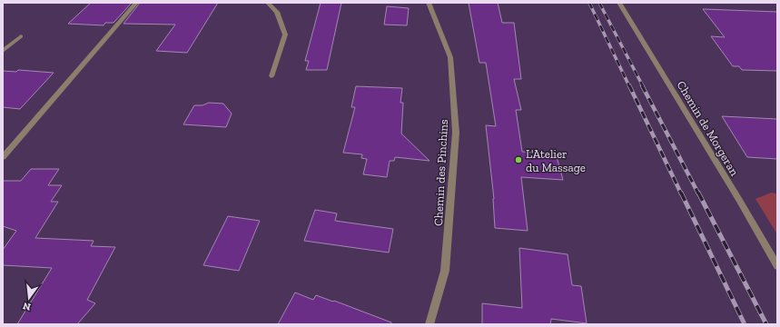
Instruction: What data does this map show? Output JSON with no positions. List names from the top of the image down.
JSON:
{
  "streets": {
    "street": ["Chemin de Morgeran", "Chemin des Pinchins"]
  },
  "places": ["L'Atelier du Massage"],
  "north": "bottom"
}
